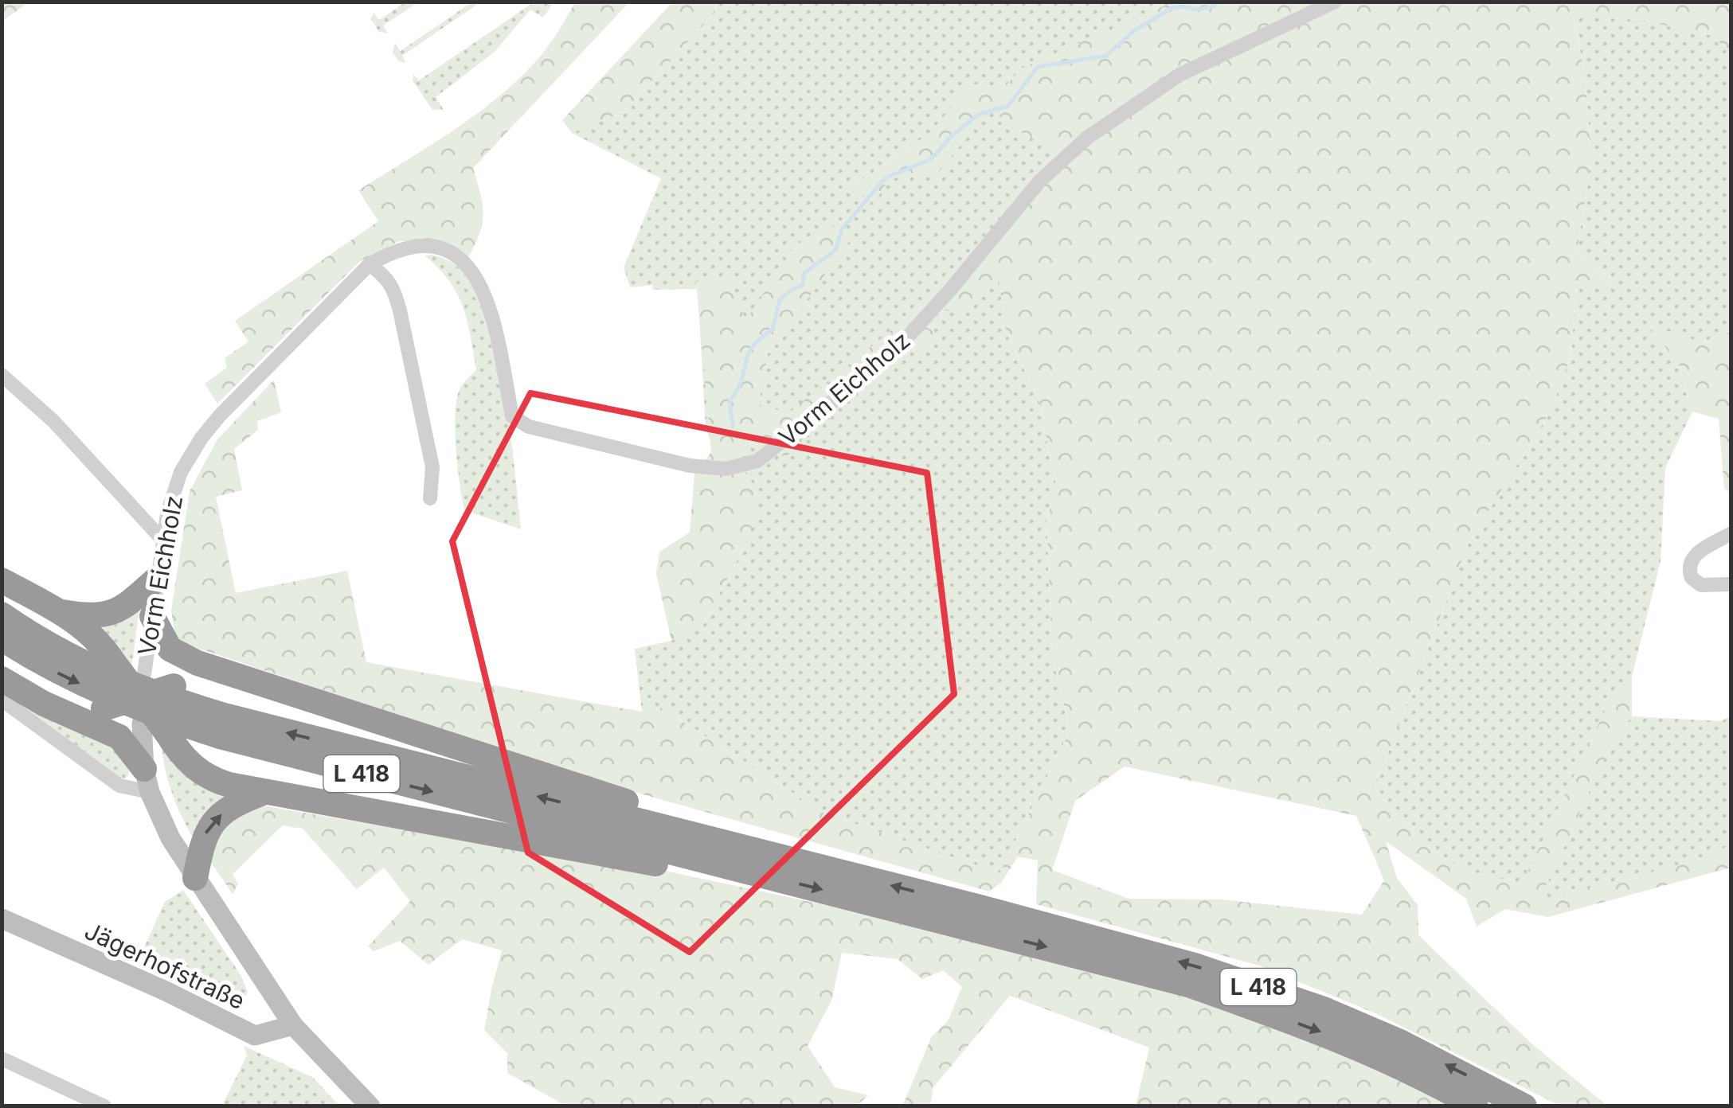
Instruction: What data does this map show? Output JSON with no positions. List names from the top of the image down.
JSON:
{
  "streets": {
    "highway": ["L 418"],
    "main road": ["Jägerhofstraße"],
    "street": ["Vorm Eichholz"]
  }
}
